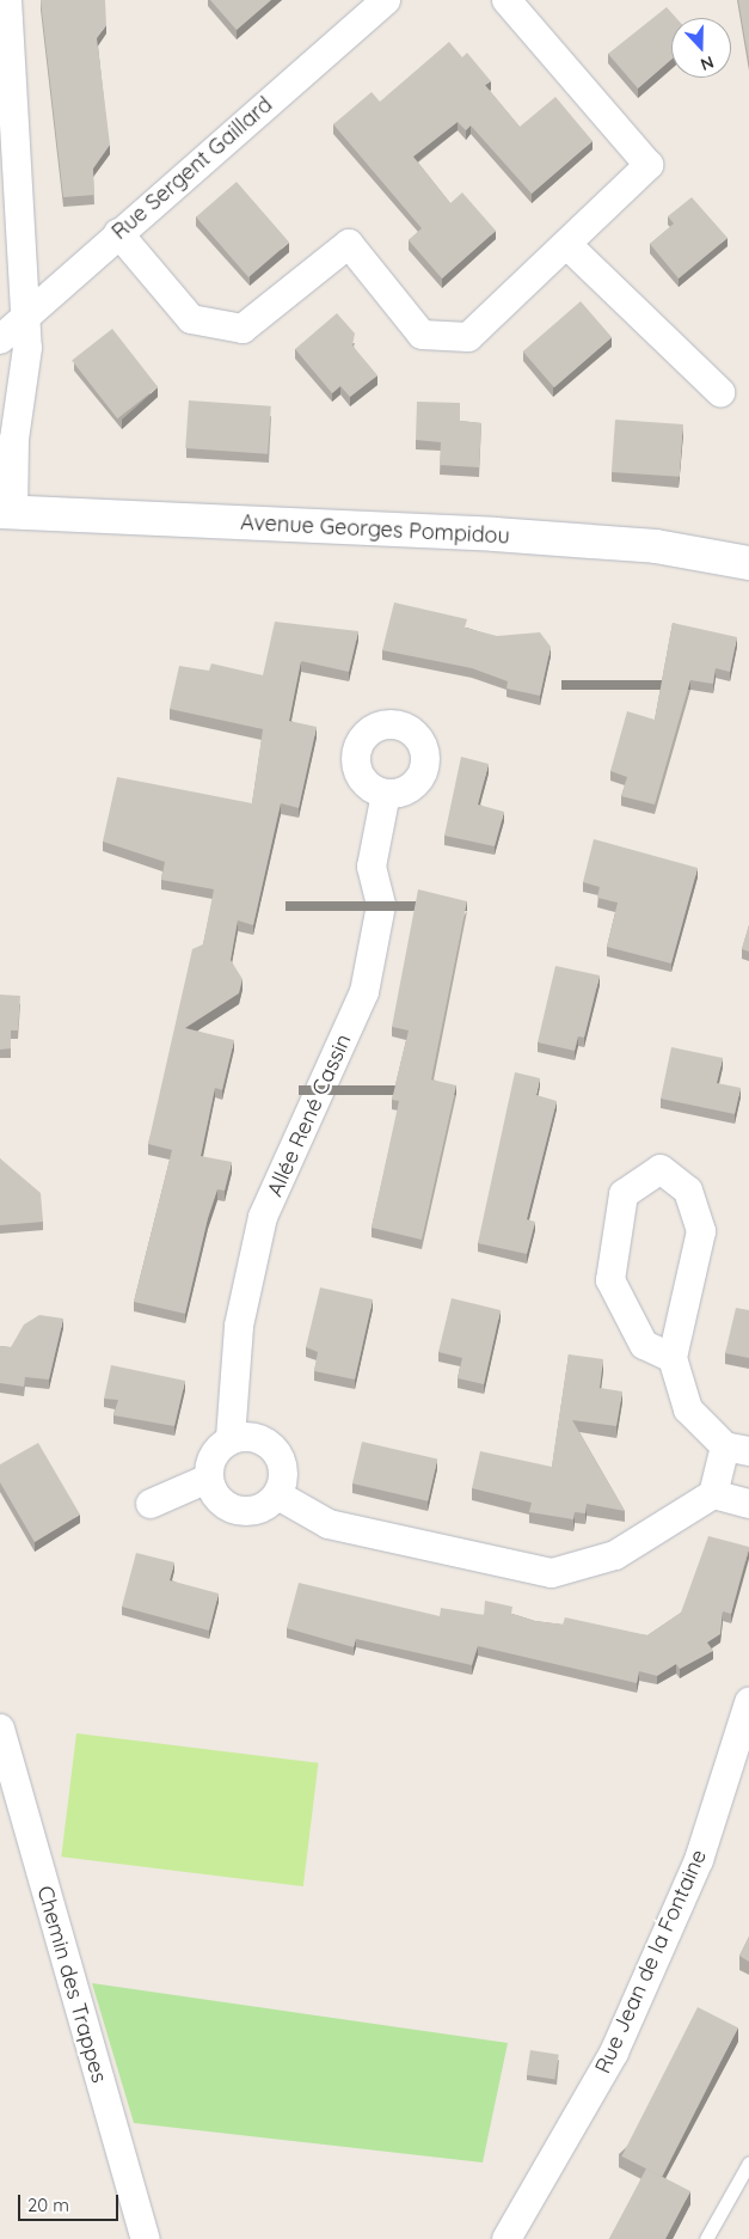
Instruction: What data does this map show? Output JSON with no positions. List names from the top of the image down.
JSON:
{
  "streets": {
    "main road": ["Avenue Georges Pompidou"],
    "street": [
      "Rue Sergent Gaillard",
      "Allée René Cassin",
      "Rue Jean de la Fontaine",
      "Chemin des Trappes"
    ]
  },
  "scale_bar": "20 m",
  "north": "bottom"
}
